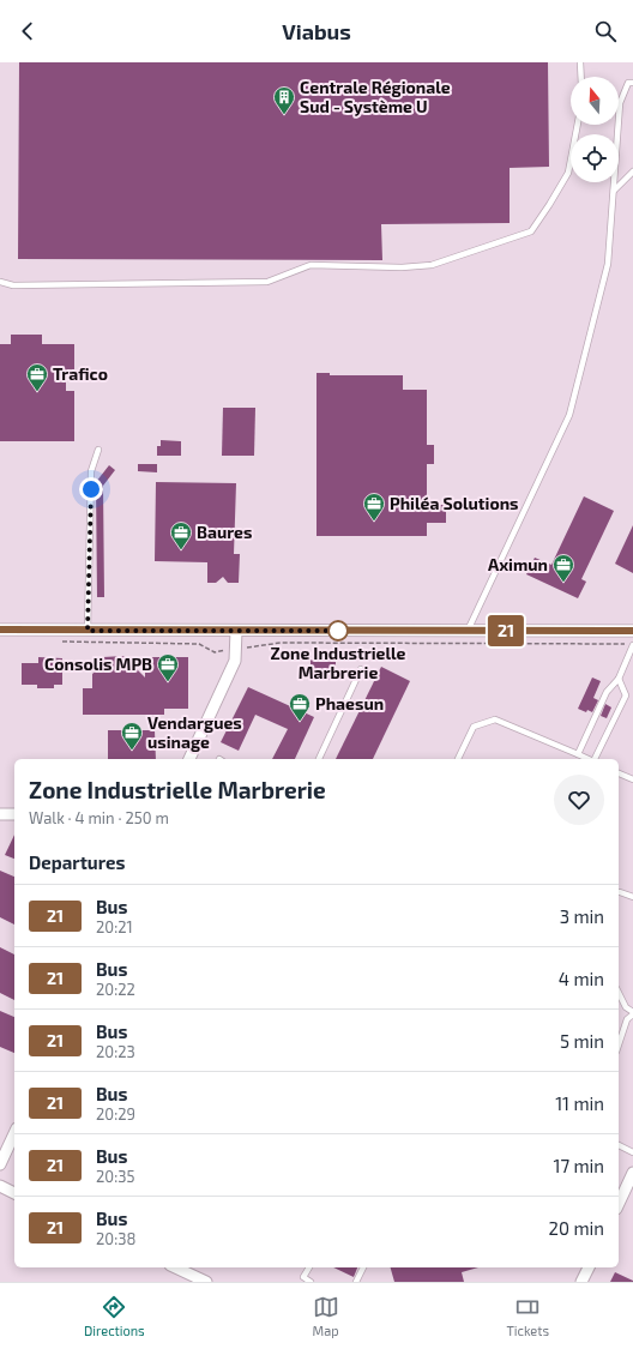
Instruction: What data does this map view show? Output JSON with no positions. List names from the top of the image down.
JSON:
{
  "places": {
    "building": ["Centrale Régionale Sud - Système U"],
    "office": [
      "Trafico",
      "Philéa Solutions",
      "Baures",
      "Aximun",
      "Consolis MPB",
      "Phaesun",
      "Vendargues usinage"
    ],
    "other": ["Zone Industrielle Marbrerie"]
  },
  "lines": ["bus line 21"],
  "north": "top",
  "page": {
    "header": "Viabus",
    "on_map": "21",
    "heading": [
      ["Zone Industrielle Marbrerie", "Walk · 4 min · 250 m"],
      "Departures"
    ],
    "list": [
      {
        "mark": "21",
        "name": "Bus",
        "note": "20:21",
        "value": "3 min"
      },
      {
        "mark": "21",
        "name": "Bus",
        "note": "20:22",
        "value": "4 min"
      },
      {
        "mark": "21",
        "name": "Bus",
        "note": "20:23",
        "value": "5 min"
      },
      {
        "mark": "21",
        "name": "Bus",
        "note": "20:29",
        "value": "11 min"
      },
      {
        "mark": "21",
        "name": "Bus",
        "note": "20:35",
        "value": "17 min"
      },
      {
        "mark": "21",
        "name": "Bus",
        "note": "20:38",
        "value": "20 min"
      }
    ],
    "tabs": ["Directions", "Map", "Tickets"]
  }
}
